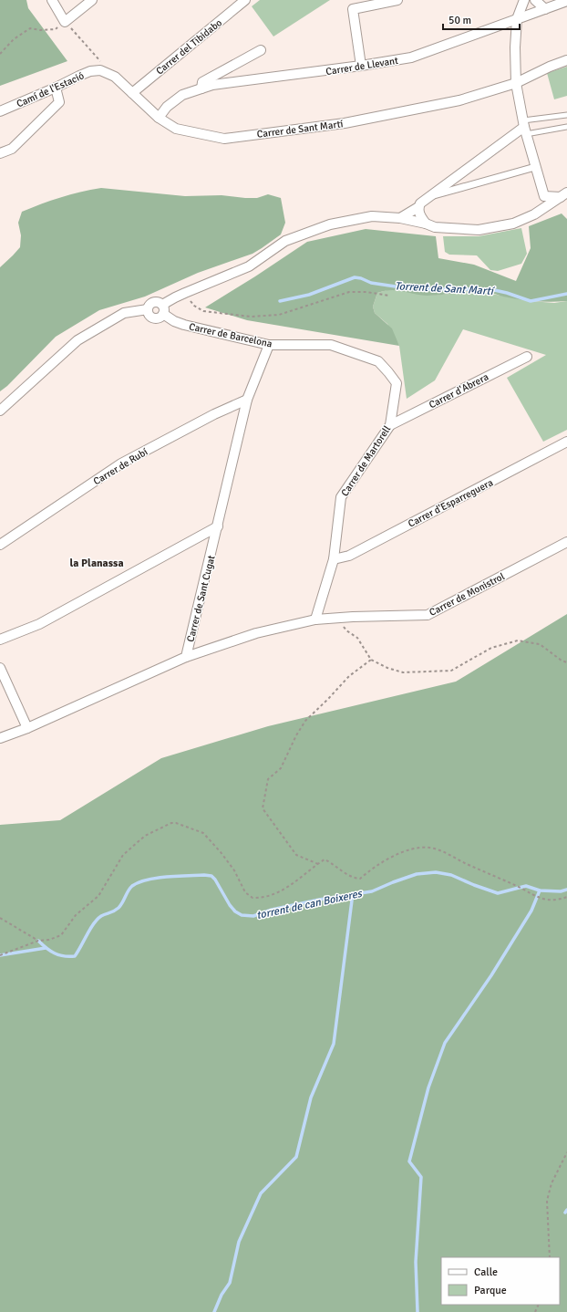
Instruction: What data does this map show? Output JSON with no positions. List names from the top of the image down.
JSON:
{
  "streets": {
    "street": [
      "Carrer del Tibidabo",
      "Carrer de Llevant",
      "Camí de l'Estació",
      "Carrer de Sant Martí",
      "Carrer de Barcelona",
      "Carrer d'Abrera",
      "Carrer de Martorell",
      "Carrer de Rubí",
      "Carrer d'Esparreguera",
      "Carrer de Monistrol",
      "Carrer de Sant Cugat"
    ]
  },
  "crossings": [
    ["Carrer del Tibidabo", "Carrer de Sant Martí"],
    ["Carrer de Llevant", "Carrer de Sant Martí"],
    ["Camí de l'Estació", "Carrer de Sant Martí"],
    ["Carrer de Barcelona", "Carrer de Martorell"],
    ["Carrer de Barcelona", "Carrer de Sant Cugat"],
    ["Carrer d'Abrera", "Carrer de Martorell"],
    ["Carrer de Martorell", "Carrer d'Esparreguera"],
    ["Carrer de Martorell", "Carrer de Monistrol"],
    ["Carrer de Rubí", "Carrer de Sant Cugat"]
  ],
  "districts": ["la Planassa"],
  "water": ["Torrent de Sant Martí", "torrent de can Boixeres"],
  "legend": ["Calle", "Parque"],
  "scale_bar": "50 m"
}
